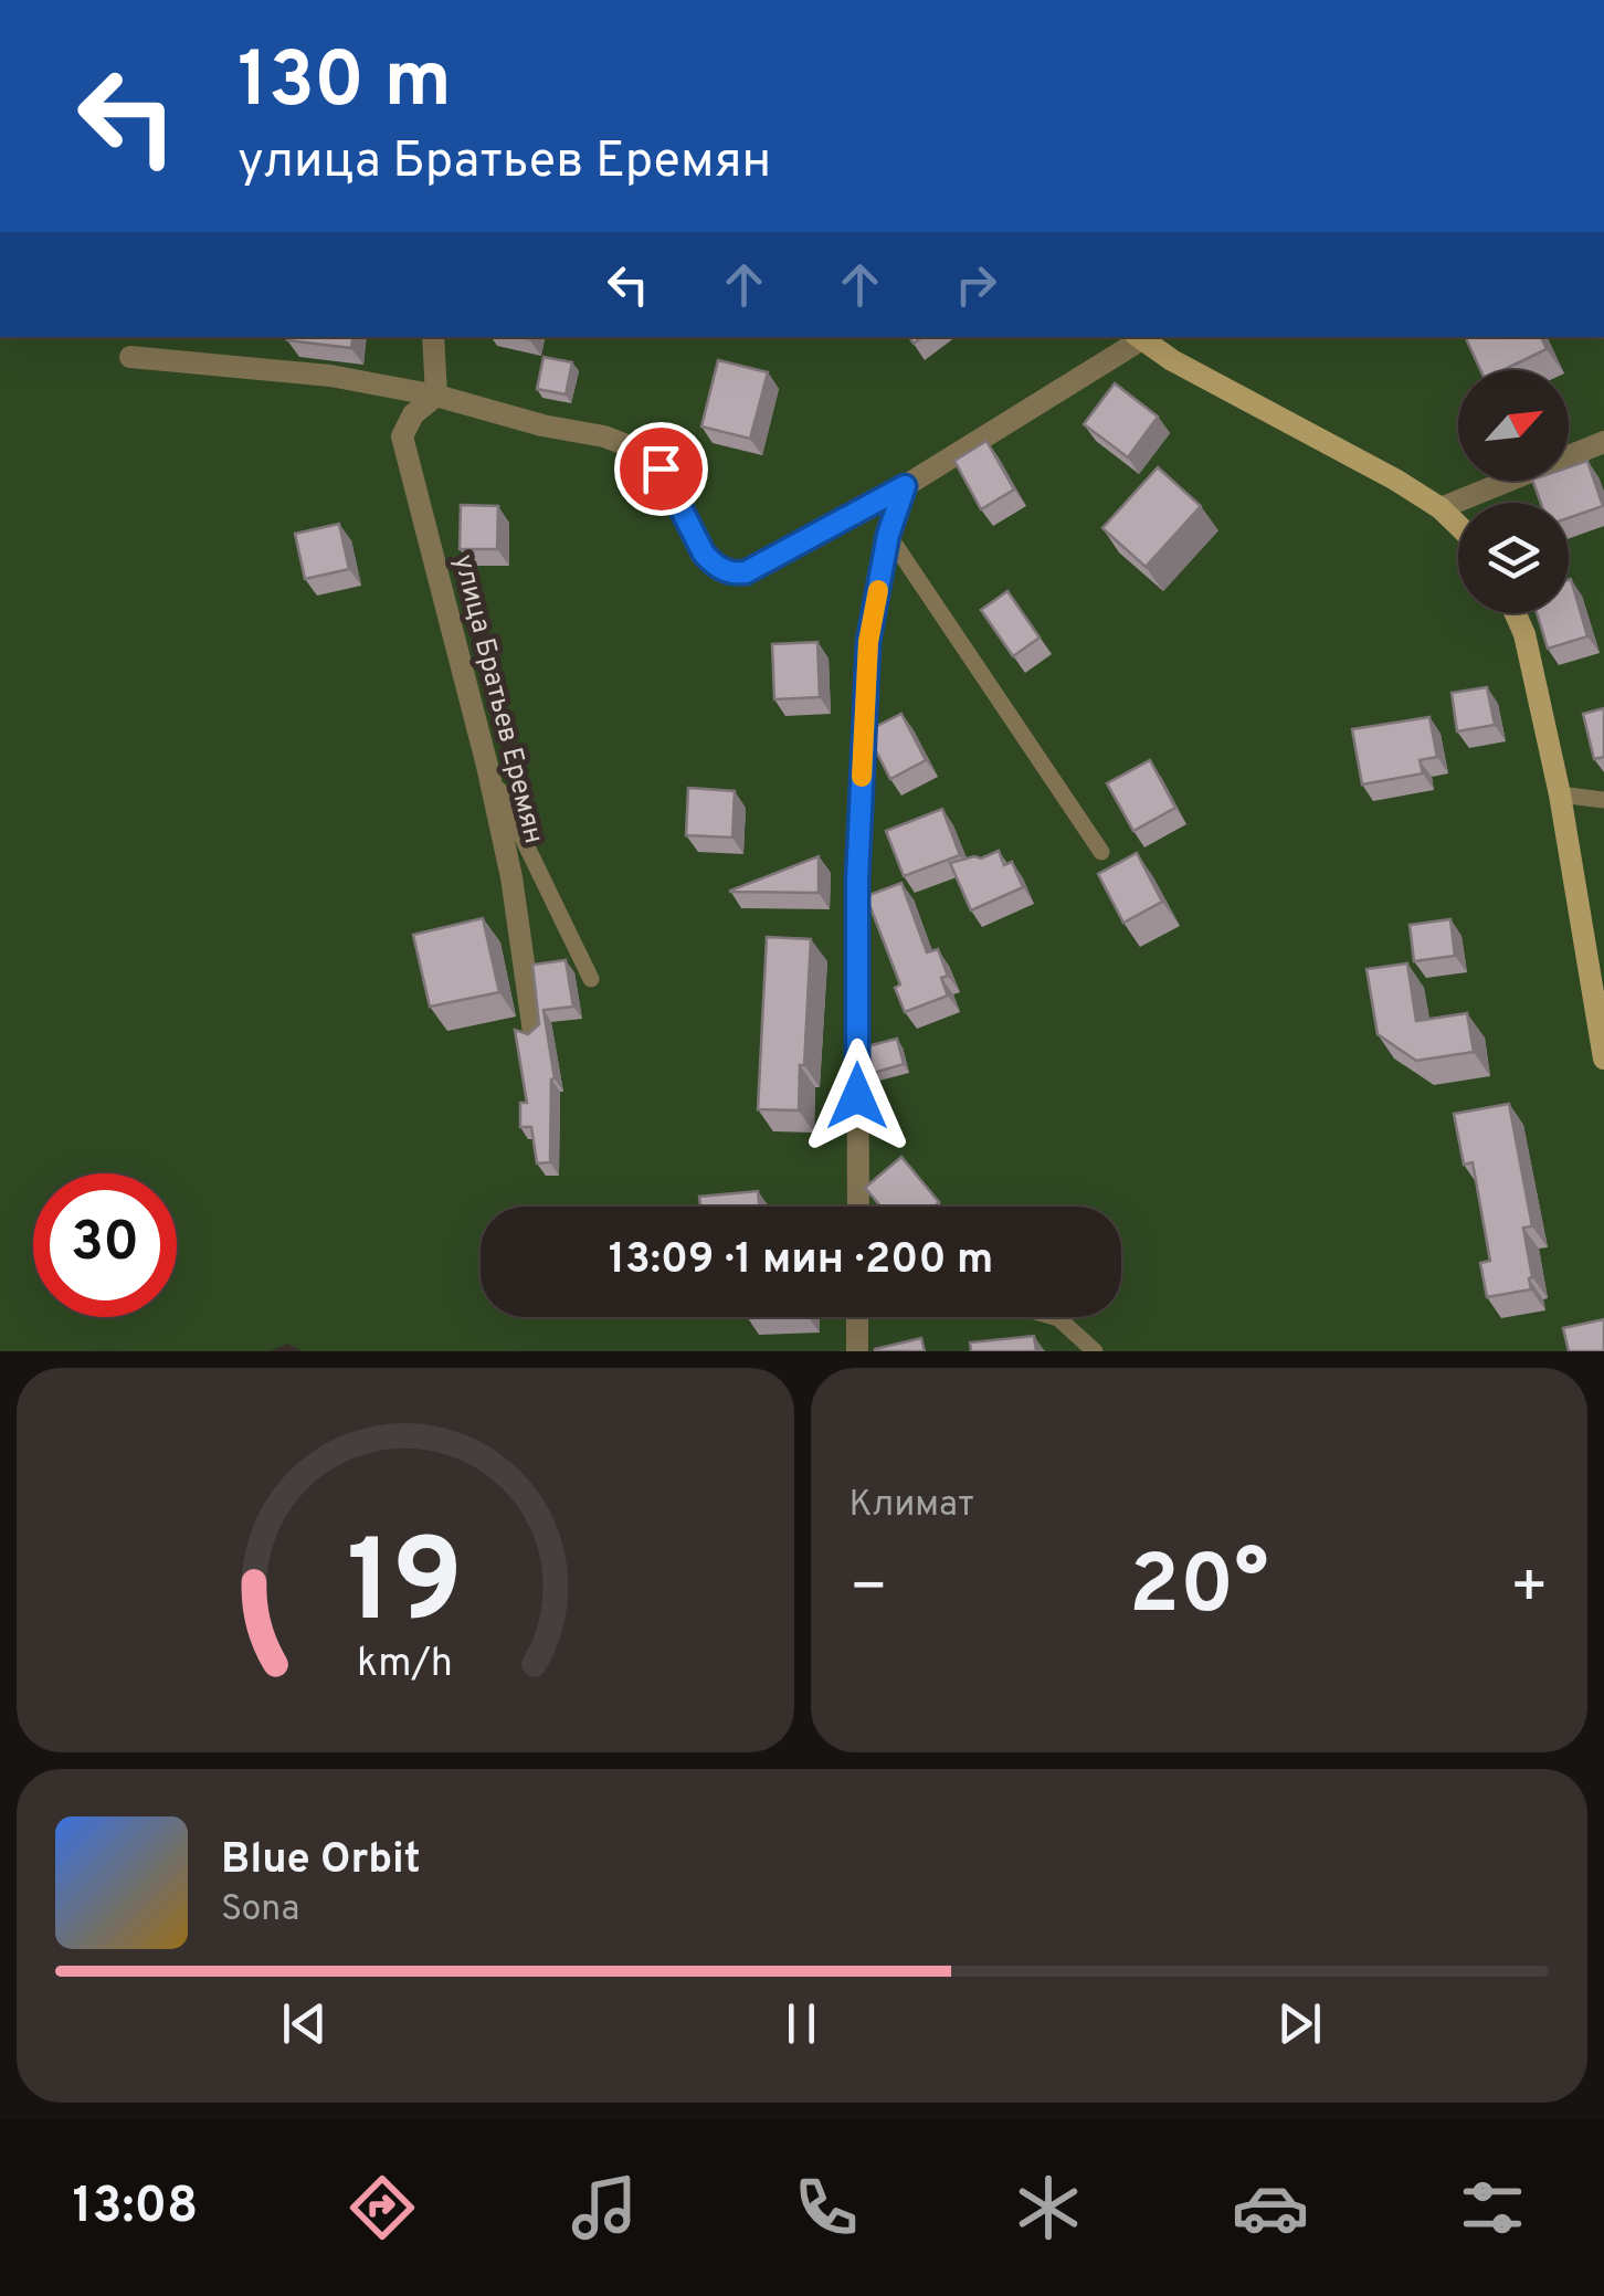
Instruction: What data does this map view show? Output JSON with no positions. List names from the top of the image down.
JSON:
{
  "streets": {
    "street": ["улица Братьев Еремян"]
  },
  "north": "top right",
  "page": {
    "turn": ["130 m", "улица Братьев Еремян"],
    "limit": "30",
    "trip": "13:09 · 1 мин · 200 m",
    "tile": "Климат",
    "heat": ["−", "20°", "+"],
    "song": ["Blue Orbit", "Sona"],
    "tabs": "13:08",
    "gauge": ["19", "km/h"]
  }
}
